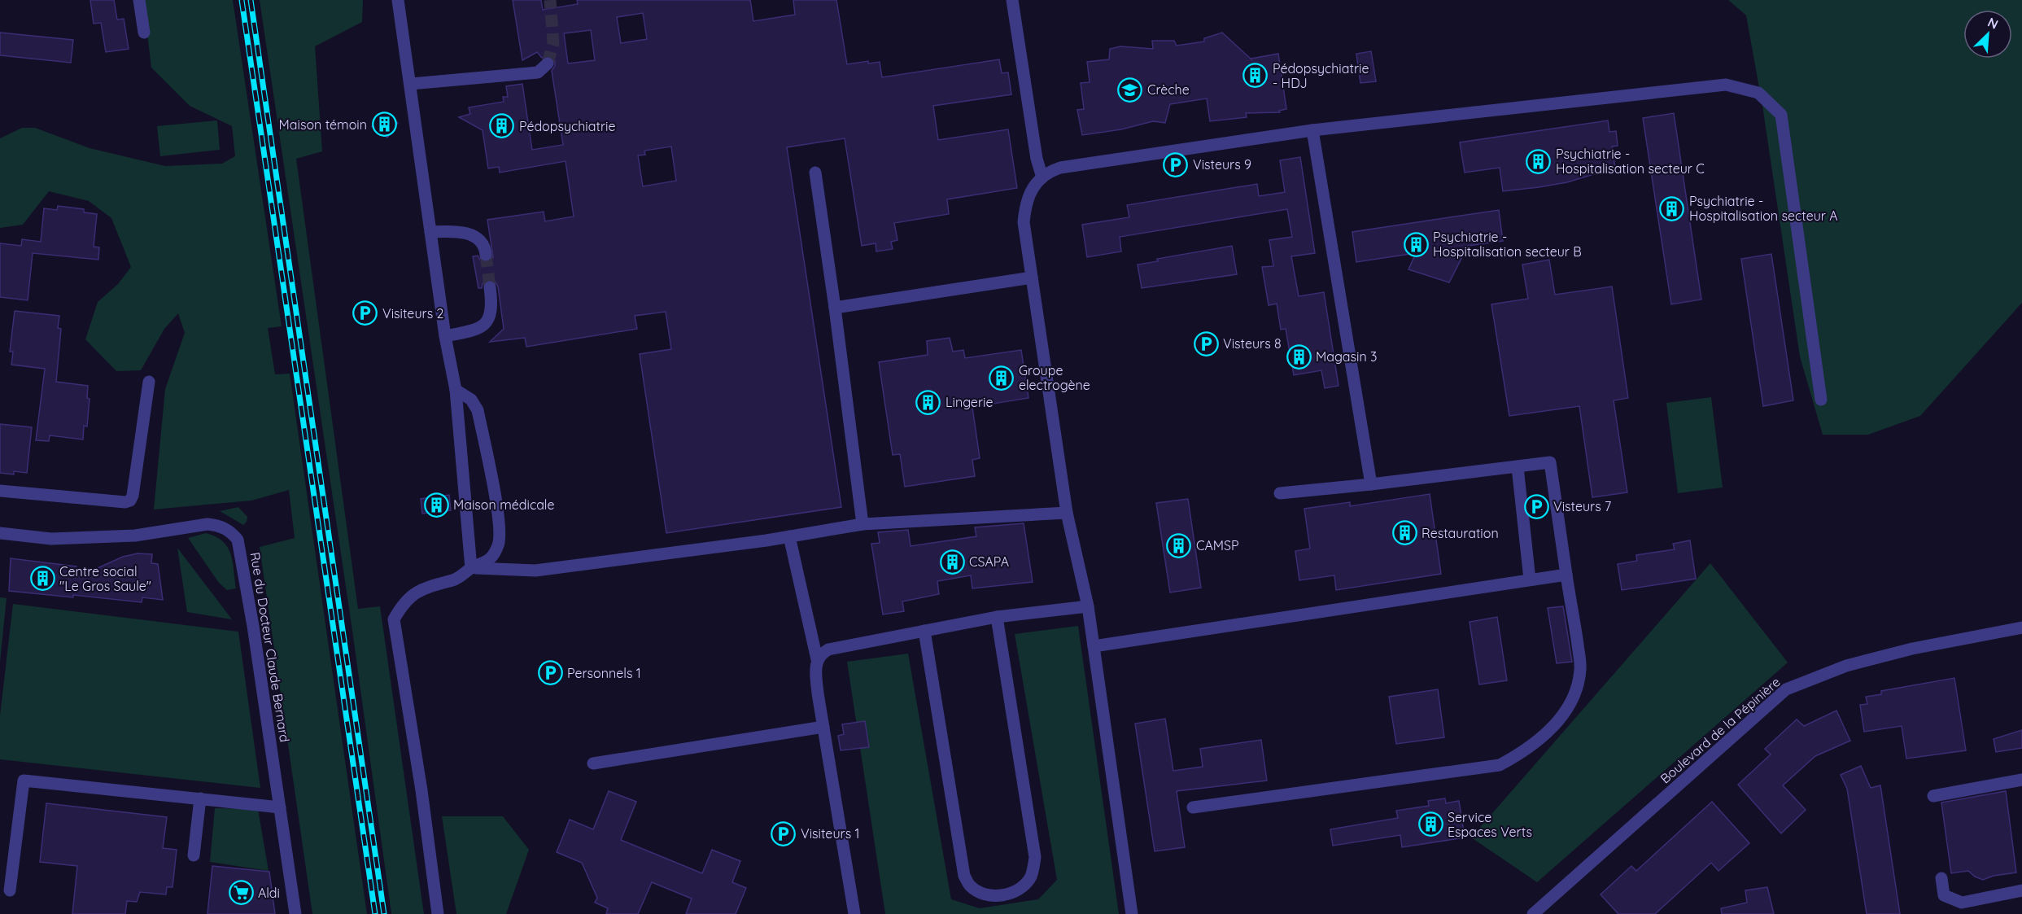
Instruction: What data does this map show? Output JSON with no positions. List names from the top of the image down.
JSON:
{
  "streets": {
    "street": ["Rue du Docteur Claude Bernard", "Boulevard de la Pépinière"]
  },
  "places": {
    "building": [
      "Pédopsychiatrie - HDJ",
      "Maison témoin",
      "Pédopsychiatrie",
      "Psychiatrie - Hospitalisation secteur C",
      "Psychiatrie - Hospitalisation secteur A",
      "Psychiatrie - Hospitalisation secteur B",
      "Magasin 3",
      "Groupe electrogène",
      "Lingerie",
      "Maison médicale",
      "Restauration",
      "CAMSP",
      "CSAPA",
      "Centre social \"Le Gros Saule\"",
      "Service Espaces Verts"
    ],
    "school or university": ["Crèche"],
    "parking": [
      "Visteurs 9",
      "Visiteurs 2",
      "Visteurs 8",
      "Visteurs 7",
      "Personnels 1",
      "Visiteurs 1"
    ],
    "supermarket": ["Aldi"]
  },
  "north": "top right"
}
